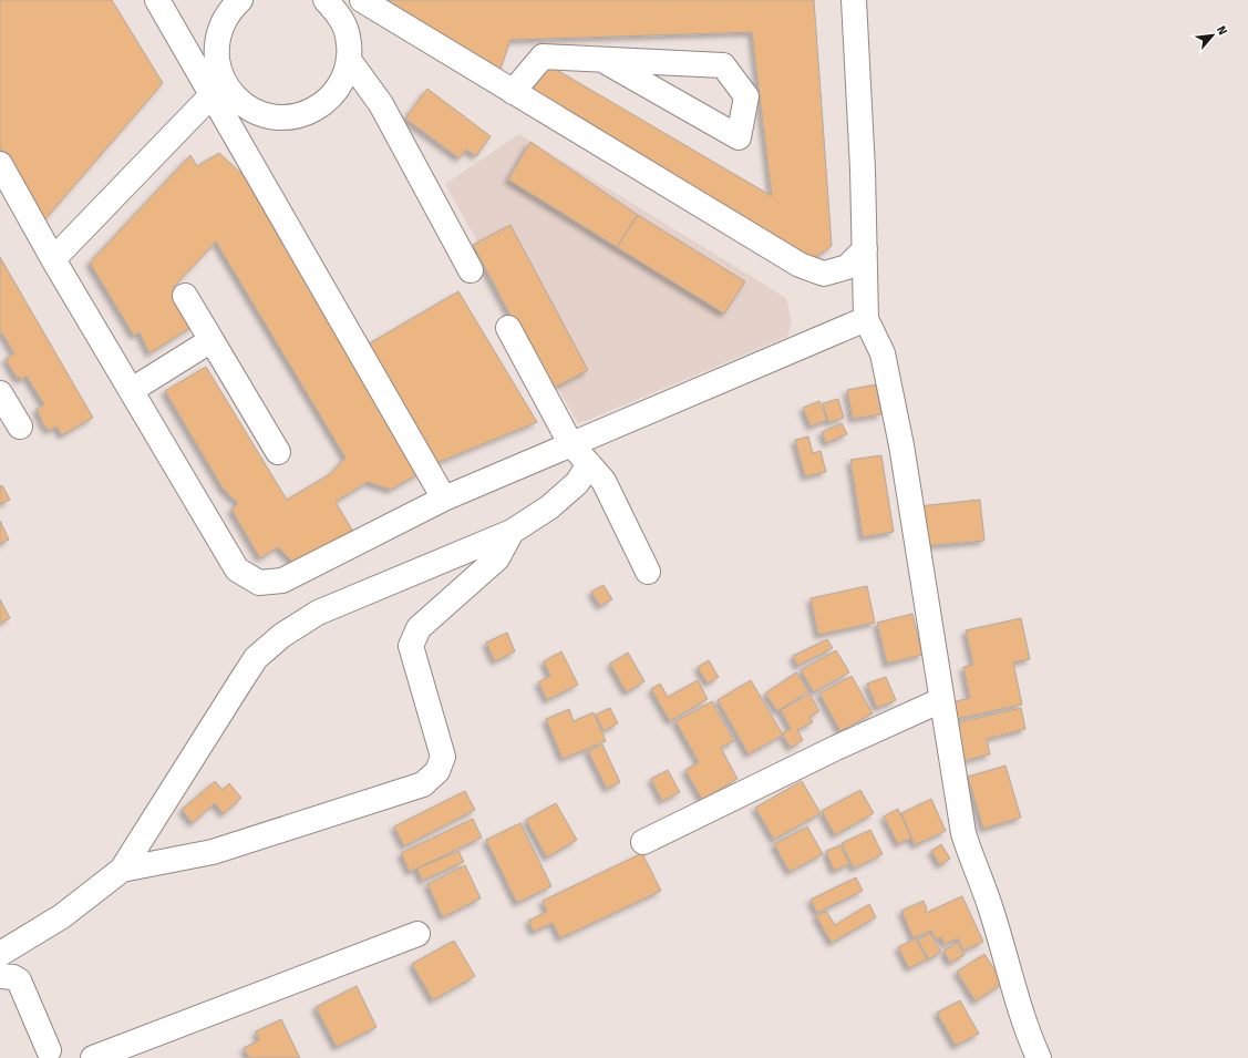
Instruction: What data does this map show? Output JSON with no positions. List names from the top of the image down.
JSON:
{
  "north": "top right"
}
